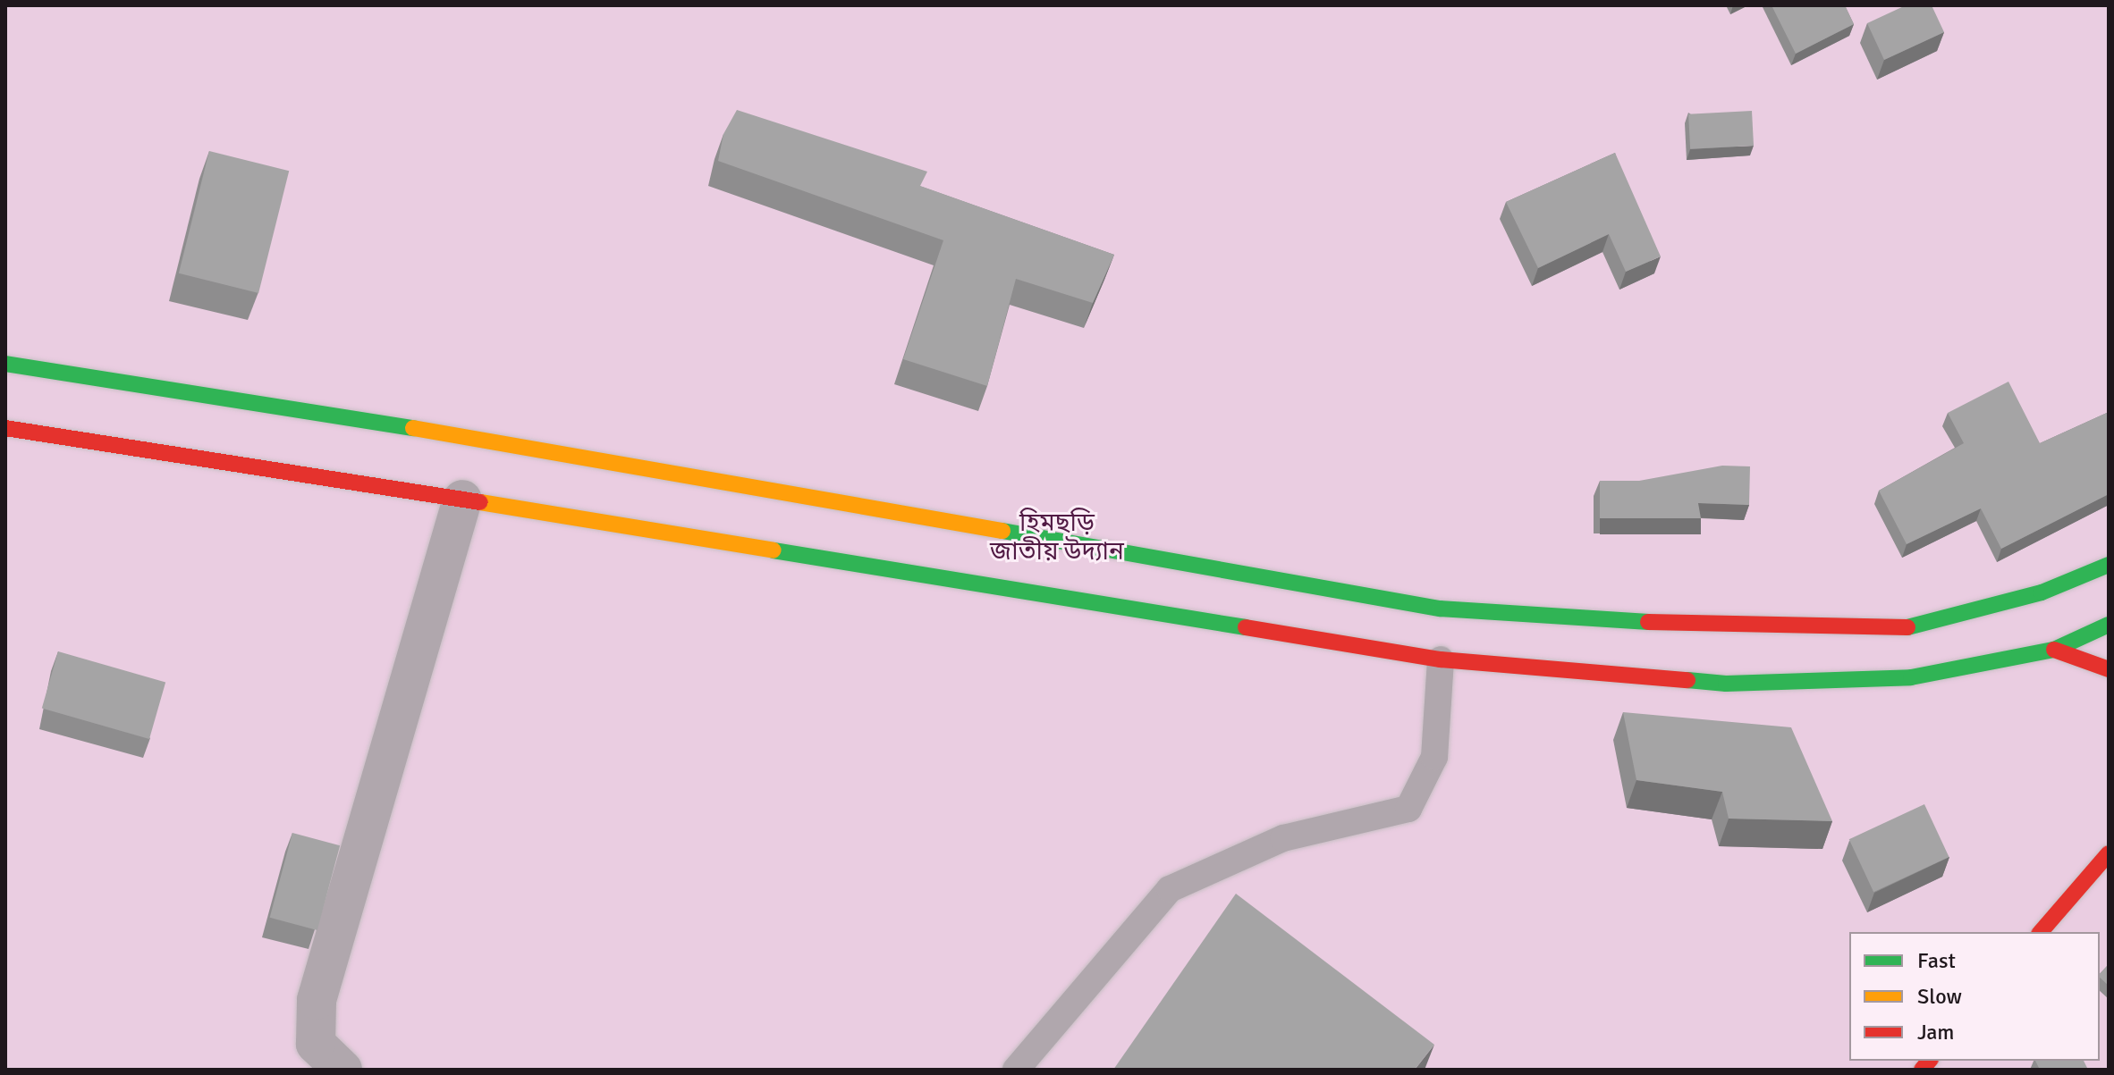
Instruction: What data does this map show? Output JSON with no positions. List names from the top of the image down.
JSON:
{
  "parks": ["হিমছড়ি জাতীয় উদ্যান"],
  "legend": ["Fast", "Slow", "Jam"]
}
